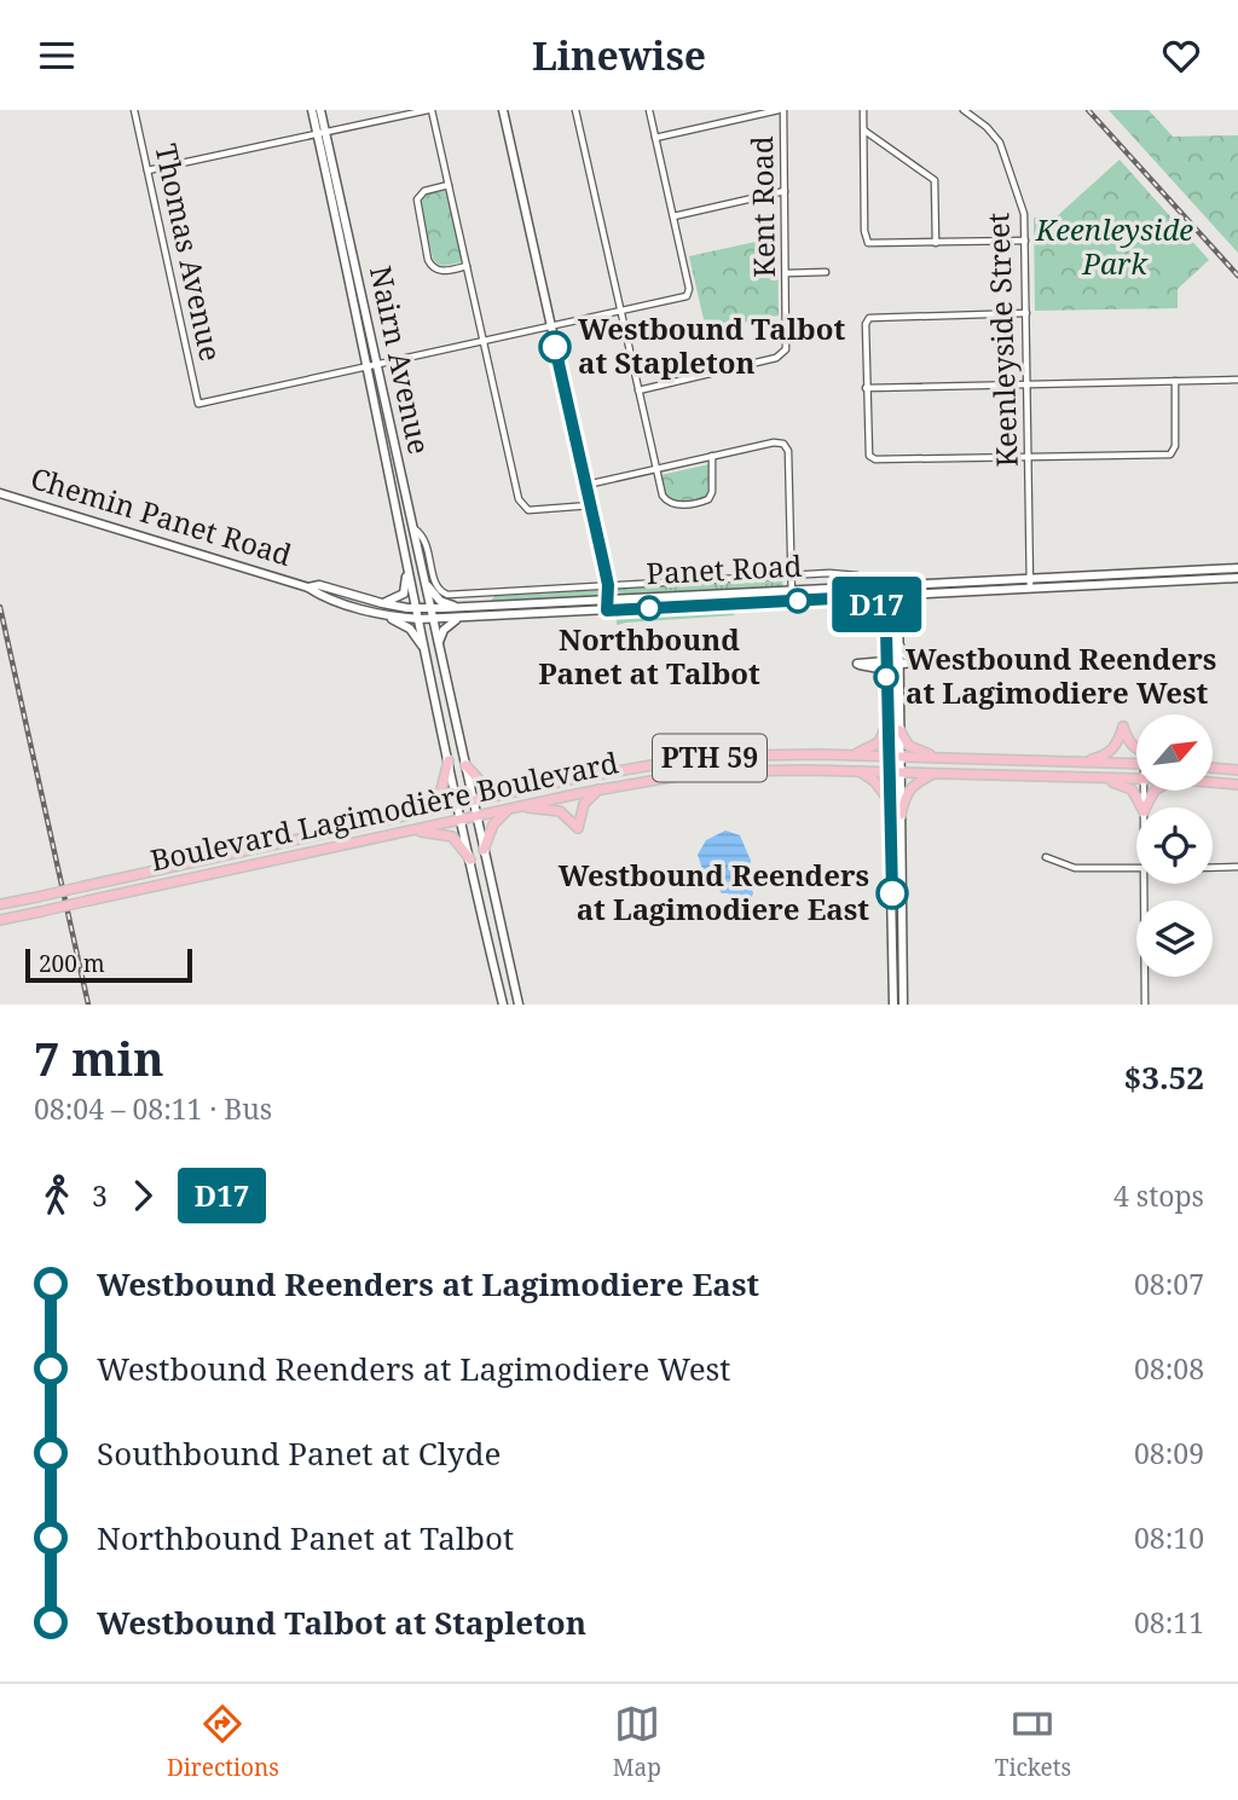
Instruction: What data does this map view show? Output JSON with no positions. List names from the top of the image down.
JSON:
{
  "streets": {
    "main road": ["PTH 59", "Boulevard Lagimodière Boulevard"],
    "street": [
      "Kent Road",
      "Thomas Avenue",
      "Keenleyside Street",
      "Nairn Avenue",
      "Chemin Panet Road",
      "Panet Road"
    ]
  },
  "crossings": [
    ["Thomas Avenue", "Nairn Avenue"],
    ["Keenleyside Street", "Panet Road"],
    ["Nairn Avenue", "Chemin Panet Road"],
    ["Nairn Avenue", "Panet Road"],
    ["Nairn Avenue", "Boulevard Lagimodière Boulevard"],
    ["Chemin Panet Road", "Panet Road"]
  ],
  "parks": ["Keenleyside Park"],
  "places": [
    "Westbound Talbot at Stapleton",
    "Northbound Panet at Talbot",
    "Westbound Reenders at Lagimodiere West",
    "Westbound Reenders at Lagimodiere East"
  ],
  "lines": ["bus line D17"],
  "scale_bar": "200 m",
  "north": "top right",
  "page": {
    "header": "Linewise",
    "on_map": "D17",
    "scale": "200 m",
    "heading": ["7 min", "08:04 – 08:11 · Bus", "$3.52"],
    "legs": ["3", "D17", "4 stops"],
    "list": [
      {
        "name": "Westbound Reenders at Lagimodiere East",
        "value": "08:07"
      },
      {
        "name": "Westbound Reenders at Lagimodiere West",
        "value": "08:08"
      },
      {
        "name": "Southbound Panet at Clyde",
        "value": "08:09"
      },
      {
        "name": "Northbound Panet at Talbot",
        "value": "08:10"
      },
      {
        "name": "Westbound Talbot at Stapleton",
        "value": "08:11"
      }
    ],
    "tabs": ["Directions", "Map", "Tickets"]
  }
}
